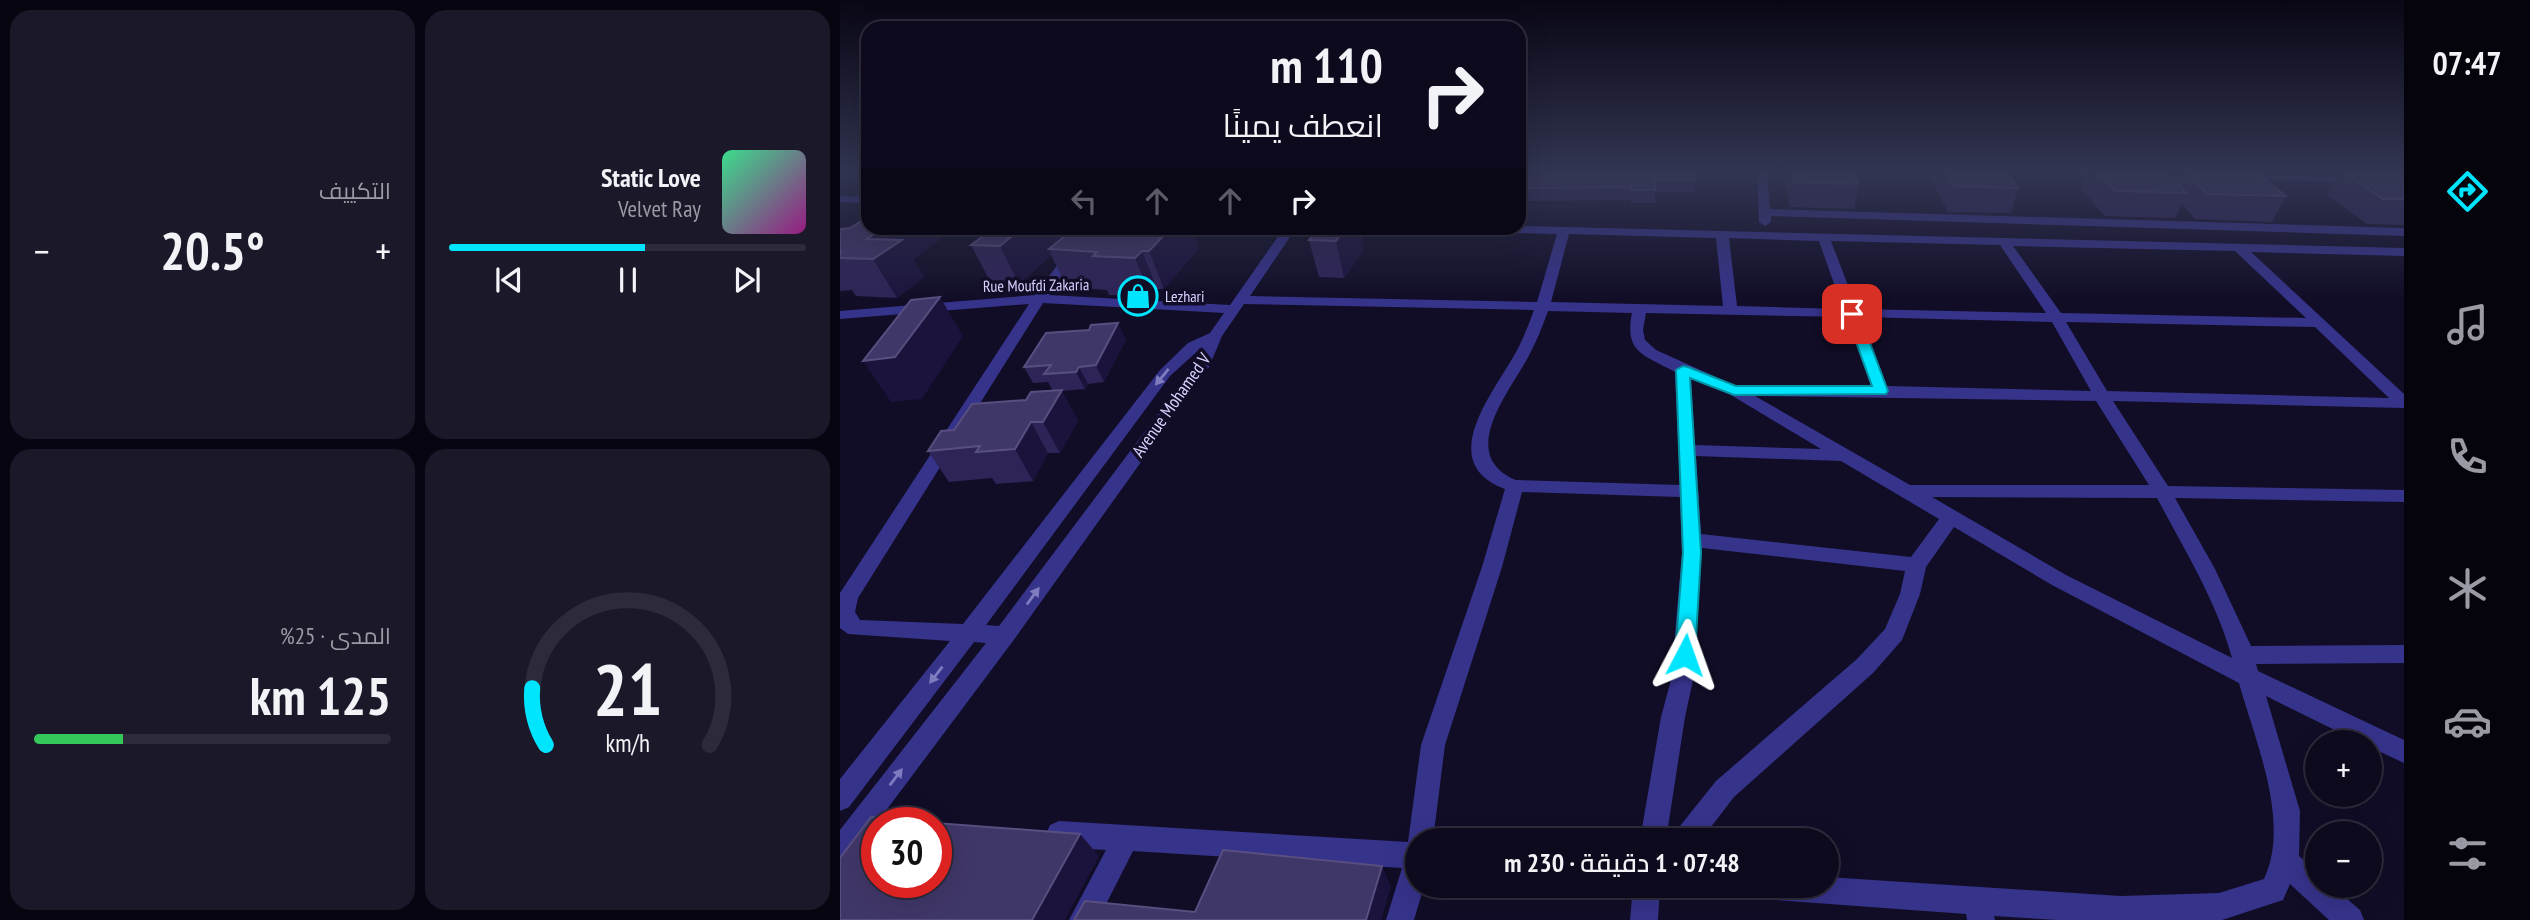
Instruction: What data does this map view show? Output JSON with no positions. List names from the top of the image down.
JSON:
{
  "streets": {
    "street": ["Rue Moufdi Zakaria", "Avenue Mohamed V"]
  },
  "places": {
    "shop": ["Lezhari"]
  },
  "page": {
    "tabs": "07:47",
    "tile": [
      "التكييف",
      ["المدى · 25%", "125 km"]
    ],
    "turn": ["110 m", "انعطف يمينًا"],
    "song": ["Static Love", "Velvet Ray"],
    "heat": ["−", "20.5°", "+"],
    "map_buttons": ["+", "−"],
    "limit": "30",
    "trip": "07:48 · 1 دقيقة · 230 m",
    "gauge": ["21", "km/h"]
  }
}
